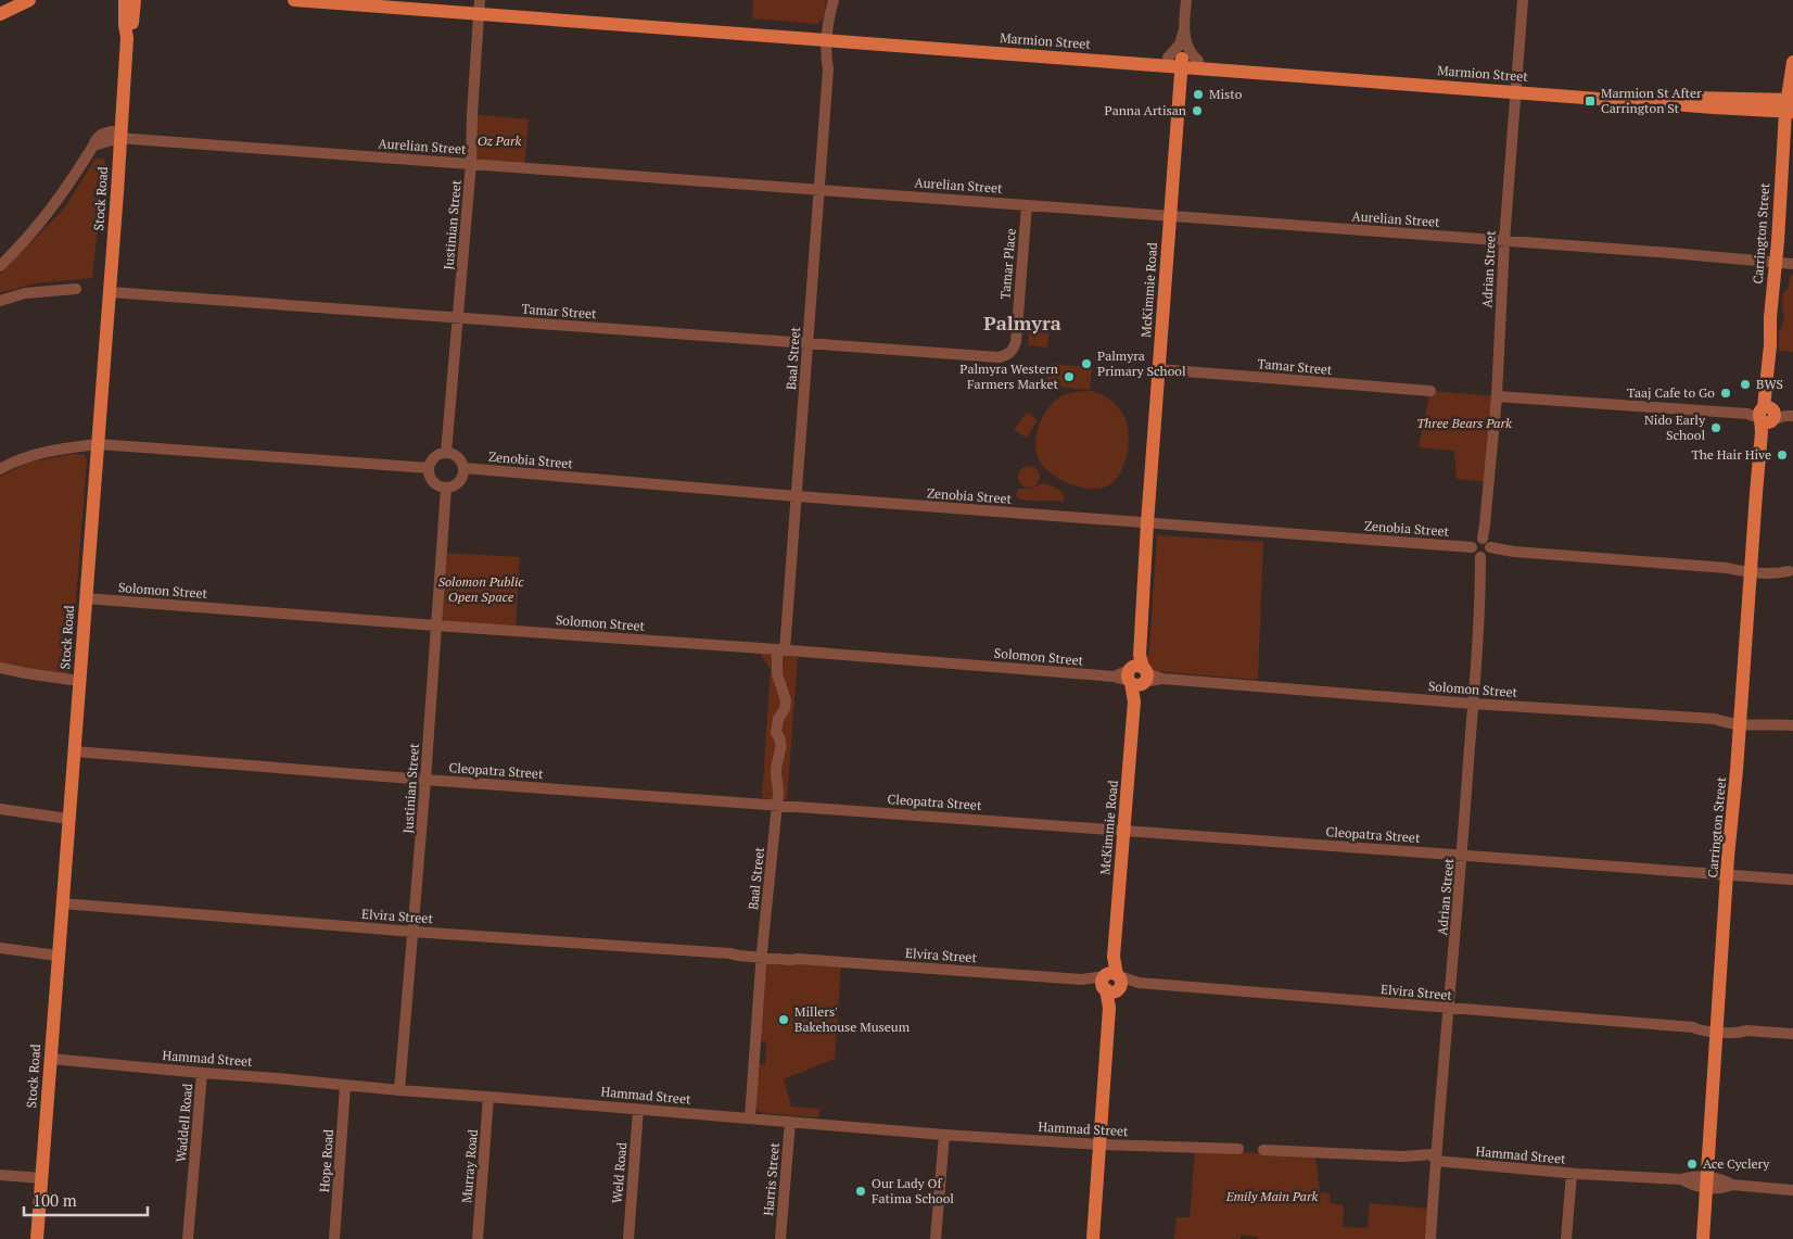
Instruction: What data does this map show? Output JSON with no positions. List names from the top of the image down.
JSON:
{
  "streets": {
    "main road": [
      "Marmion Street",
      "Stock Road",
      "Carrington Street",
      "McKimmie Road"
    ],
    "street": [
      "Aurelian Street",
      "Justinian Street",
      "Tamar Place",
      "Adrian Street",
      "Tamar Street",
      "Baal Street",
      "Zenobia Street",
      "Solomon Street",
      "Cleopatra Street",
      "Elvira Street",
      "Hammad Street",
      "Waddell Road",
      "Hope Road",
      "Murray Road",
      "Weld Road",
      "Harris Street"
    ]
  },
  "crossings": [
    ["Marmion Street", "Justinian Street"],
    ["Marmion Street", "Carrington Street"],
    ["Marmion Street", "Adrian Street"],
    ["Marmion Street", "McKimmie Road"],
    ["Marmion Street", "Baal Street"],
    ["Aurelian Street", "Stock Road"],
    ["Aurelian Street", "Justinian Street"],
    ["Aurelian Street", "Carrington Street"],
    ["Aurelian Street", "Tamar Place"],
    ["Aurelian Street", "Adrian Street"],
    ["Aurelian Street", "McKimmie Road"],
    ["Aurelian Street", "Baal Street"],
    ["Stock Road", "Tamar Street"],
    ["Stock Road", "Solomon Street"],
    ["Stock Road", "Cleopatra Street"],
    ["Stock Road", "Elvira Street"],
    ["Stock Road", "Hammad Street"],
    ["Justinian Street", "Tamar Street"],
    ["Justinian Street", "Zenobia Street"],
    ["Justinian Street", "Solomon Street"],
    ["Justinian Street", "Cleopatra Street"],
    ["Justinian Street", "Elvira Street"],
    ["Justinian Street", "Hammad Street"],
    ["Carrington Street", "Solomon Street"],
    ["Carrington Street", "Cleopatra Street"],
    ["Carrington Street", "Elvira Street"],
    ["Carrington Street", "Hammad Street"],
    ["Tamar Place", "Tamar Street"],
    ["Adrian Street", "Zenobia Street"],
    ["Adrian Street", "Solomon Street"],
    ["Adrian Street", "Cleopatra Street"],
    ["Adrian Street", "Elvira Street"],
    ["Adrian Street", "Hammad Street"],
    ["McKimmie Road", "Tamar Street"],
    ["McKimmie Road", "Zenobia Street"],
    ["McKimmie Road", "Solomon Street"],
    ["McKimmie Road", "Cleopatra Street"],
    ["McKimmie Road", "Elvira Street"],
    ["Tamar Street", "Baal Street"],
    ["Baal Street", "Zenobia Street"],
    ["Baal Street", "Solomon Street"],
    ["Baal Street", "Cleopatra Street"],
    ["Baal Street", "Elvira Street"],
    ["Baal Street", "Hammad Street"],
    ["Hammad Street", "Waddell Road"],
    ["Hammad Street", "Hope Road"],
    ["Hammad Street", "Murray Road"],
    ["Hammad Street", "Weld Road"],
    ["Hammad Street", "Harris Street"]
  ],
  "districts": ["Palmyra"],
  "parks": [
    "Oz Park",
    "Three Bears Park",
    "Solomon Public Open Space",
    "Emily Main Park"
  ],
  "places": {
    "other": [
      "Misto",
      "Panna Artisan",
      "Palmyra Primary School",
      "Palmyra Western Farmers Market",
      "BWS",
      "Taaj Cafe to Go",
      "Nido Early School",
      "The Hair Hive",
      "Millers' Bakehouse Museum",
      "Ace Cyclery",
      "Our Lady Of Fatima School"
    ],
    "transit": ["Marmion St After Carrington St"]
  },
  "scale_bar": "100 m"
}
